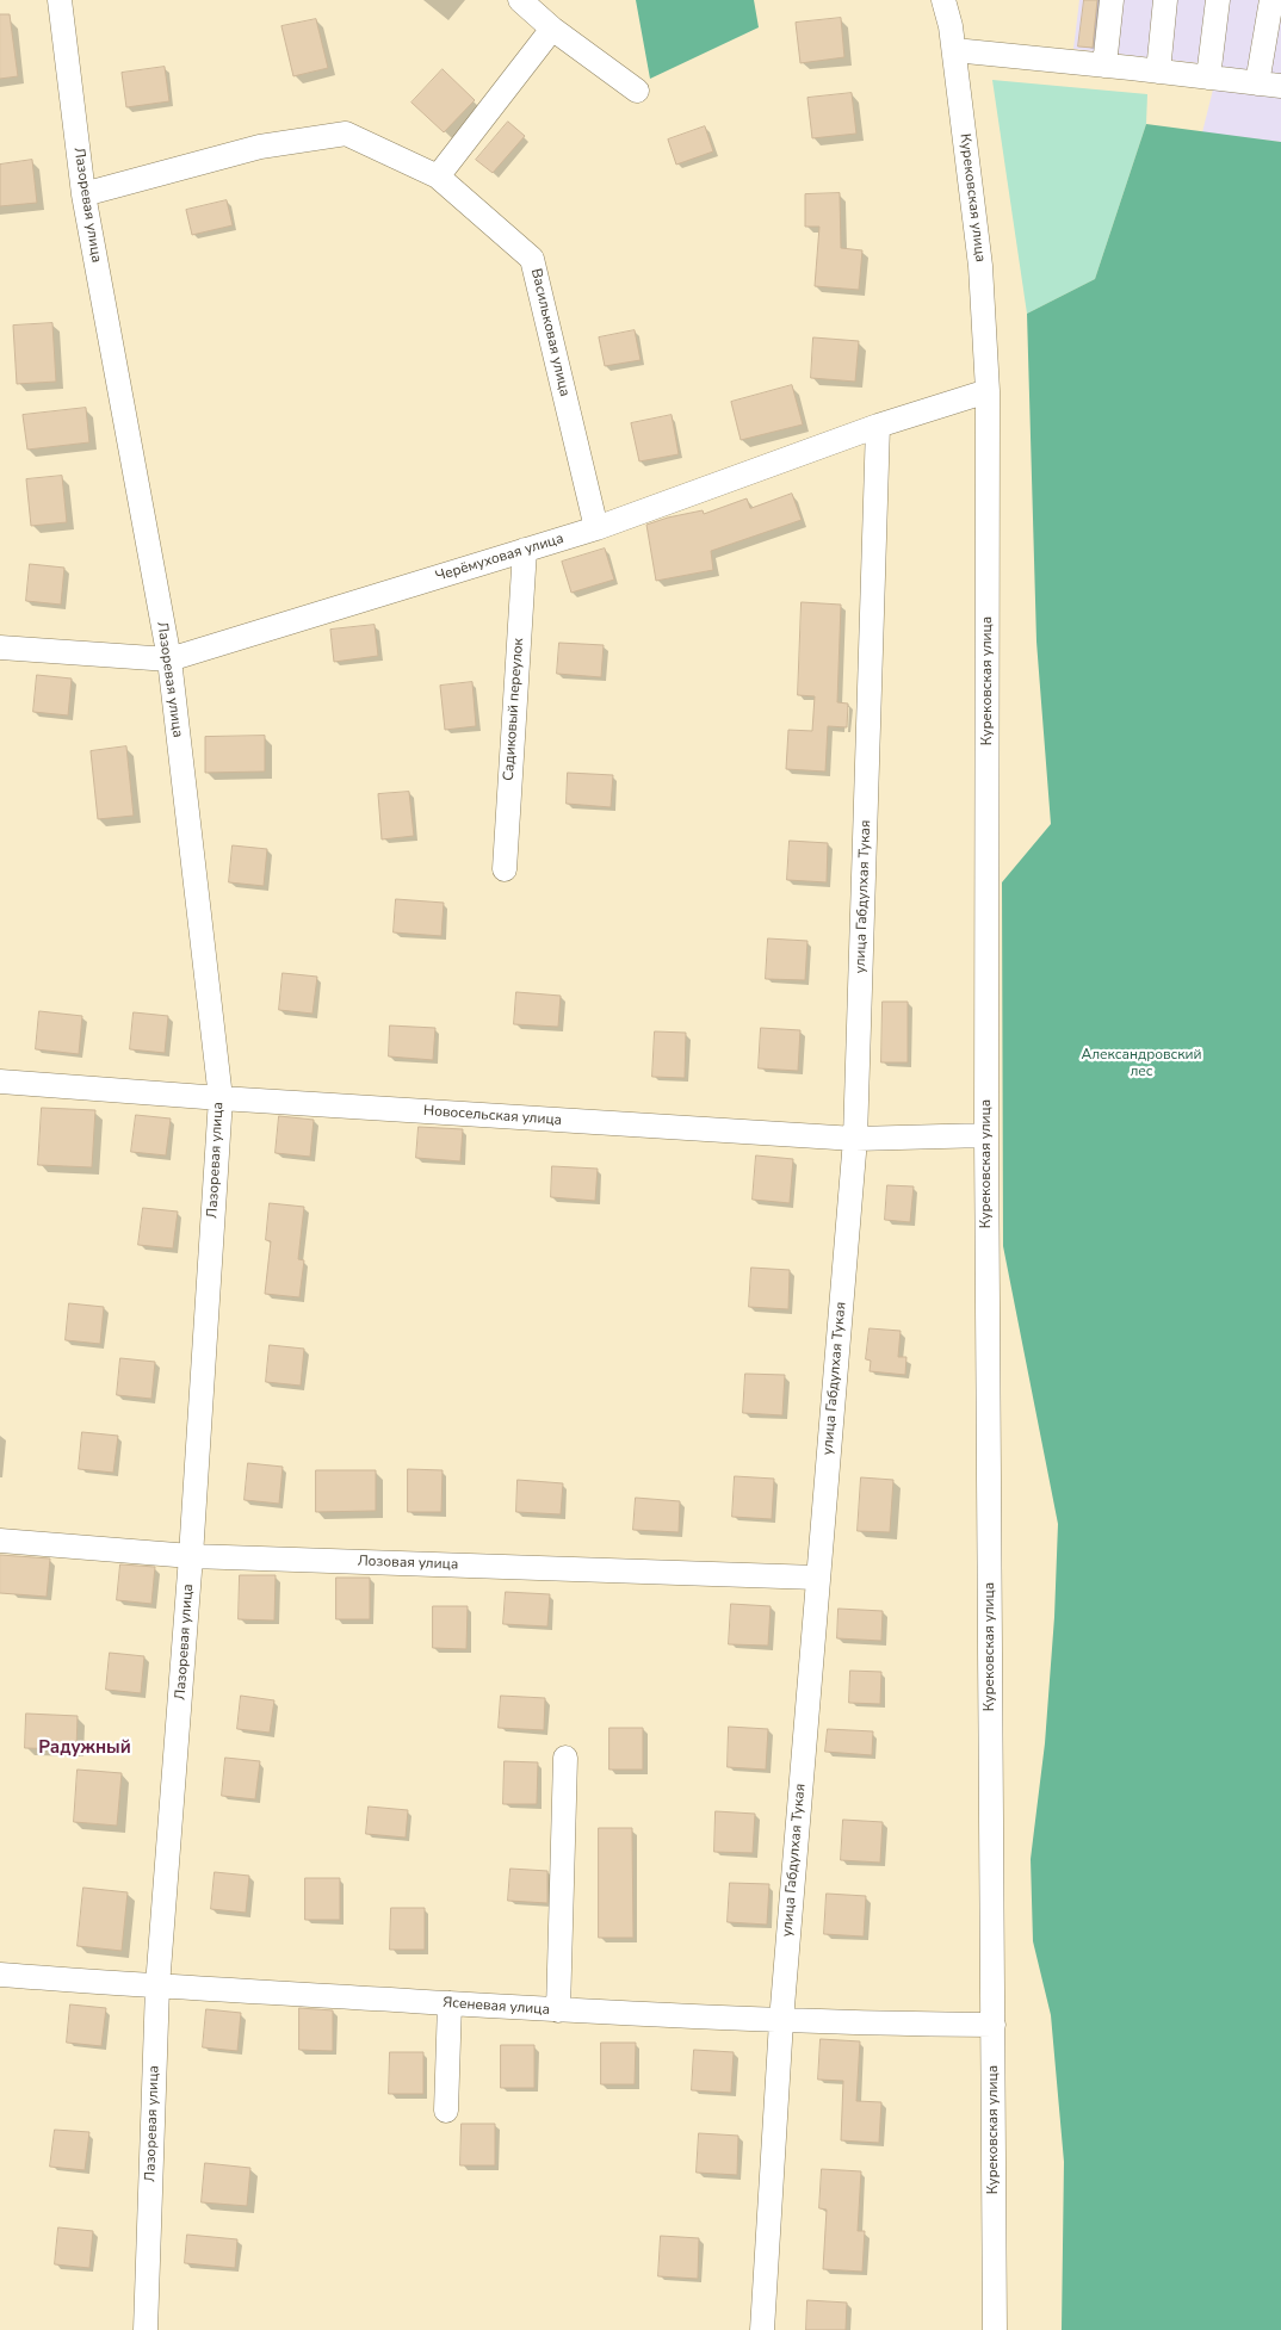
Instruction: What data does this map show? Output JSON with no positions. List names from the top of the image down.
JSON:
{
  "streets": {
    "street": [
      "Курековская улица",
      "Лазоревая улица",
      "Васильковая улица",
      "Черёмуховая улица",
      "Садиковый переулок",
      "улица Габдулхая Тукая",
      "Новосельская улица",
      "Лозовая улица",
      "Ясеневая улица"
    ]
  },
  "crossings": [
    ["Курековская улица", "Черёмуховая улица"],
    ["Курековская улица", "Новосельская улица"],
    ["Курековская улица", "Ясеневая улица"],
    ["Лазоревая улица", "Васильковая улица"],
    ["Лазоревая улица", "Черёмуховая улица"],
    ["Лазоревая улица", "Новосельская улица"],
    ["Лазоревая улица", "Лозовая улица"],
    ["Лазоревая улица", "Ясеневая улица"],
    ["Васильковая улица", "Черёмуховая улица"],
    ["Черёмуховая улица", "Садиковый переулок"],
    ["Черёмуховая улица", "улица Габдулхая Тукая"],
    ["улица Габдулхая Тукая", "Новосельская улица"],
    ["улица Габдулхая Тукая", "Лозовая улица"],
    ["улица Габдулхая Тукая", "Ясеневая улица"]
  ],
  "districts": ["Радужный"],
  "parks": ["Александровский лес"]
}
